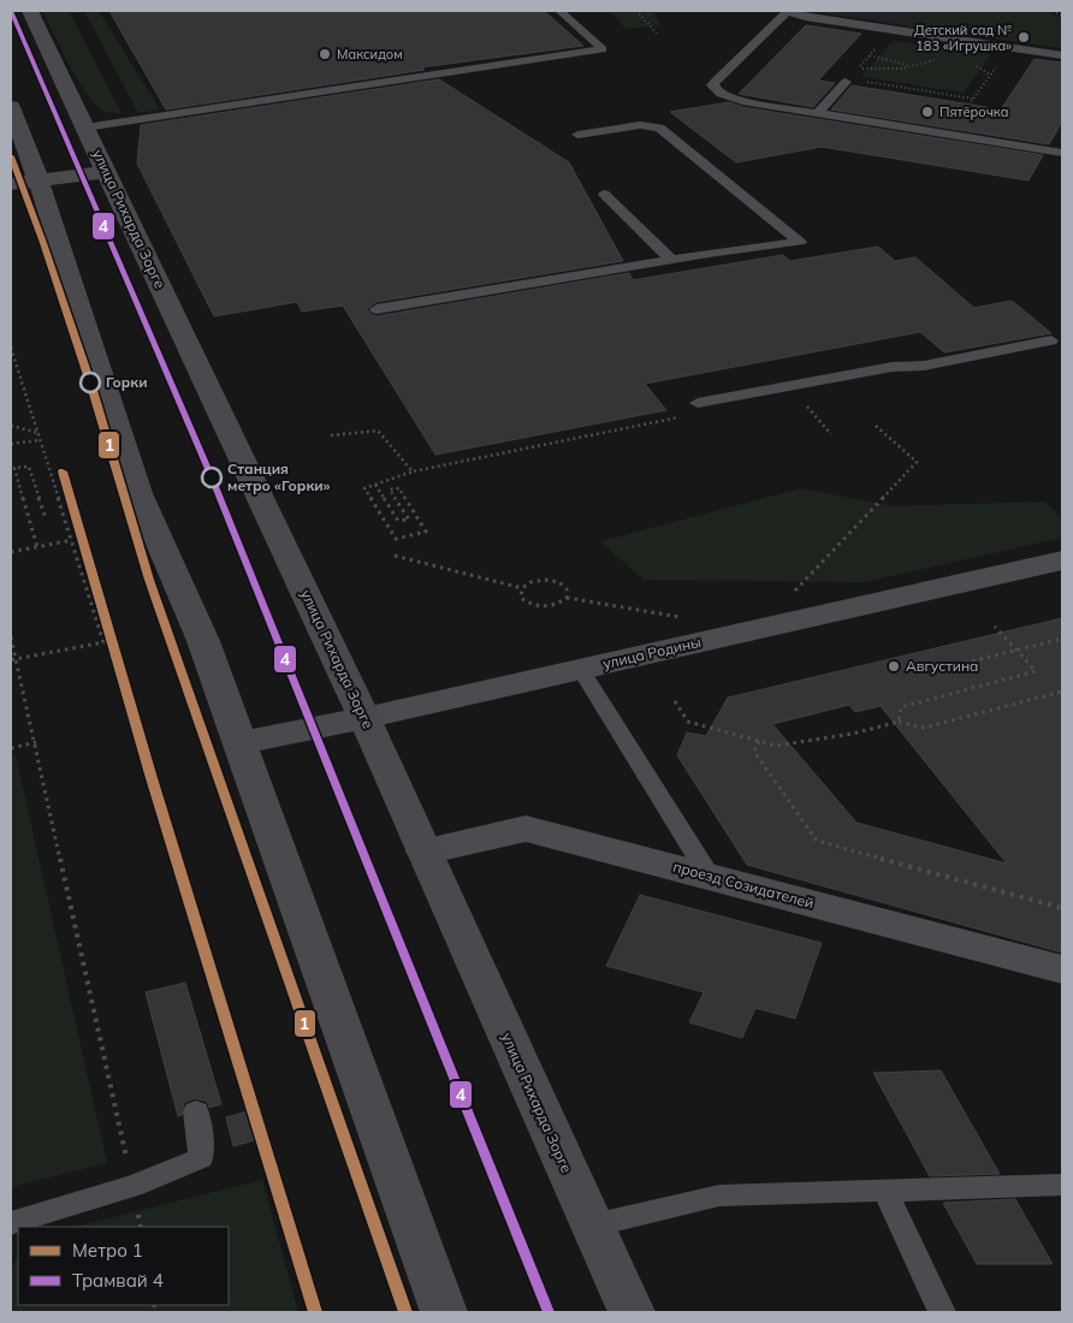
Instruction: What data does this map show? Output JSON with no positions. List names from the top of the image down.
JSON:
{
  "streets": {
    "main road": ["улица Рихарда Зорге", "улица Родины"],
    "street": ["проезд Созидателей"]
  },
  "crossings": [
    ["улица Рихарда Зорге", "улица Родины"],
    ["улица Рихарда Зорге", "проезд Созидателей"]
  ],
  "places": [
    "Детский сад № 183 «Игрушка»",
    "Максидом",
    "Пятёрочка",
    "Горки",
    "Станция метро «Горки»",
    "Августина"
  ],
  "lines": ["tram line 4", "metro line 1"],
  "legend": ["Метро 1", "Трамвай 4"]
}
